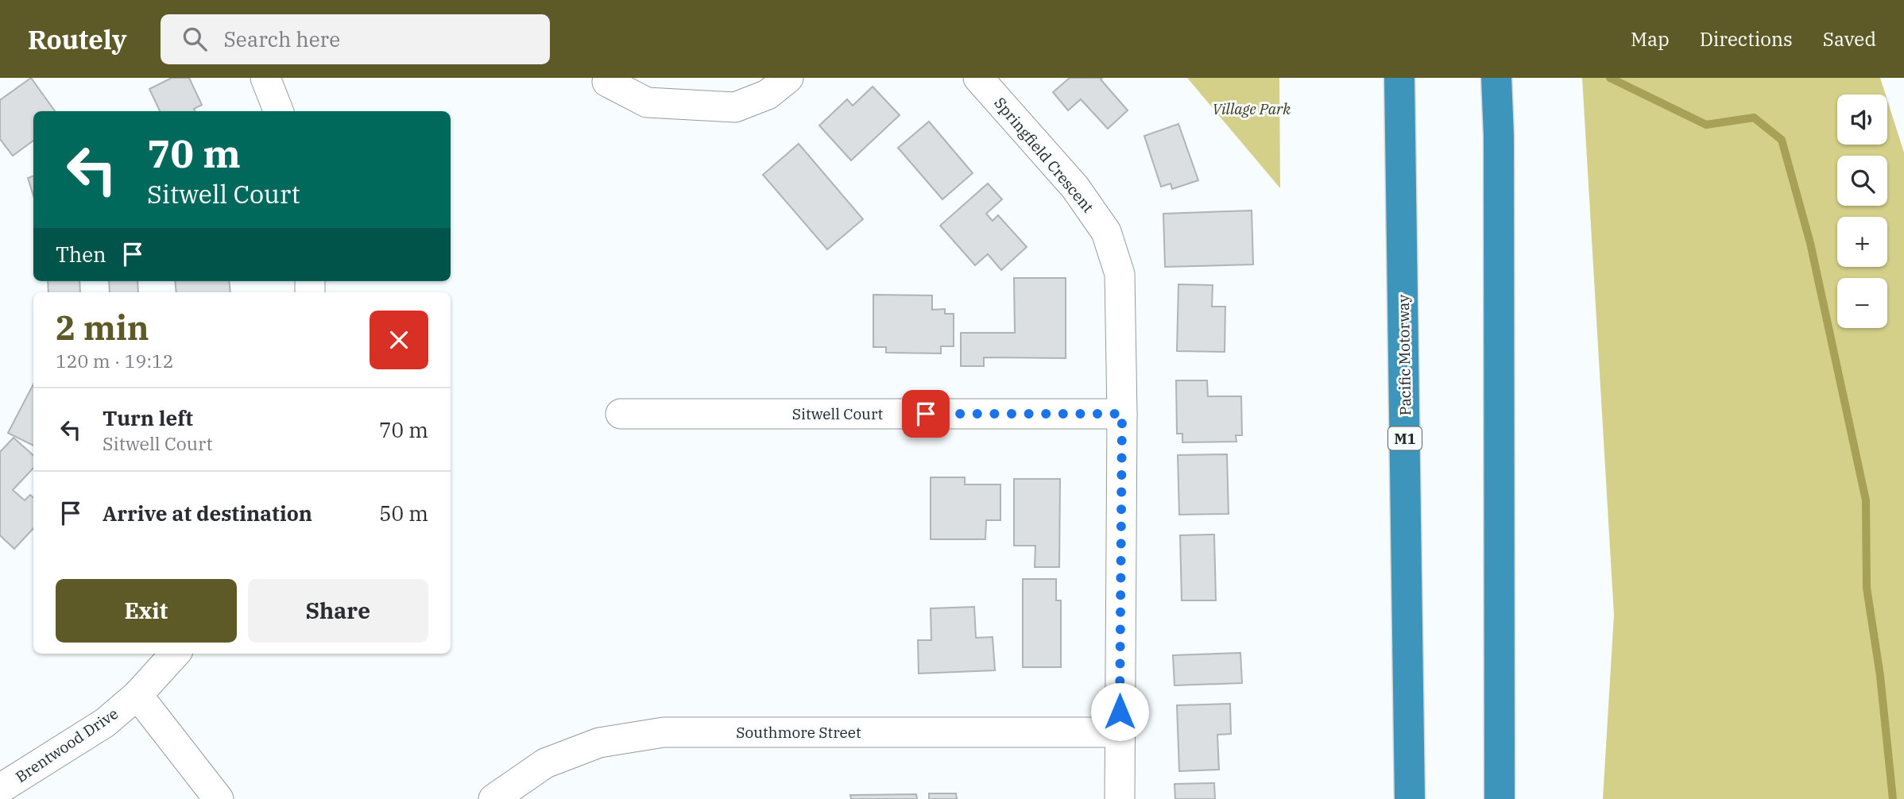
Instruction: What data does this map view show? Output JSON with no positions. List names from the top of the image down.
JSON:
{
  "streets": {
    "highway": ["Pacific Motorway", "M1"],
    "street": [
      "Springfield Crescent",
      "Sitwell Court",
      "Southmore Street",
      "Brentwood Drive"
    ]
  },
  "crossings": [
    ["Springfield Crescent", "Sitwell Court"],
    ["Springfield Crescent", "Southmore Street"]
  ],
  "parks": ["Village Park"],
  "page": {
    "header": "Routely",
    "search": "Search here",
    "nav": ["Map", "Directions", "Saved"],
    "map_buttons": ["+", "−"],
    "turn": ["70 m", "Sitwell Court"],
    "then": "Then",
    "heading": ["2 min", "120 m · 19:12"],
    "list": [
      {
        "name": "Turn left",
        "note": "Sitwell Court",
        "value": "70 m"
      },
      {
        "name": "Arrive at destination",
        "value": "50 m"
      }
    ],
    "buttons": ["Exit", "Share"]
  }
}
